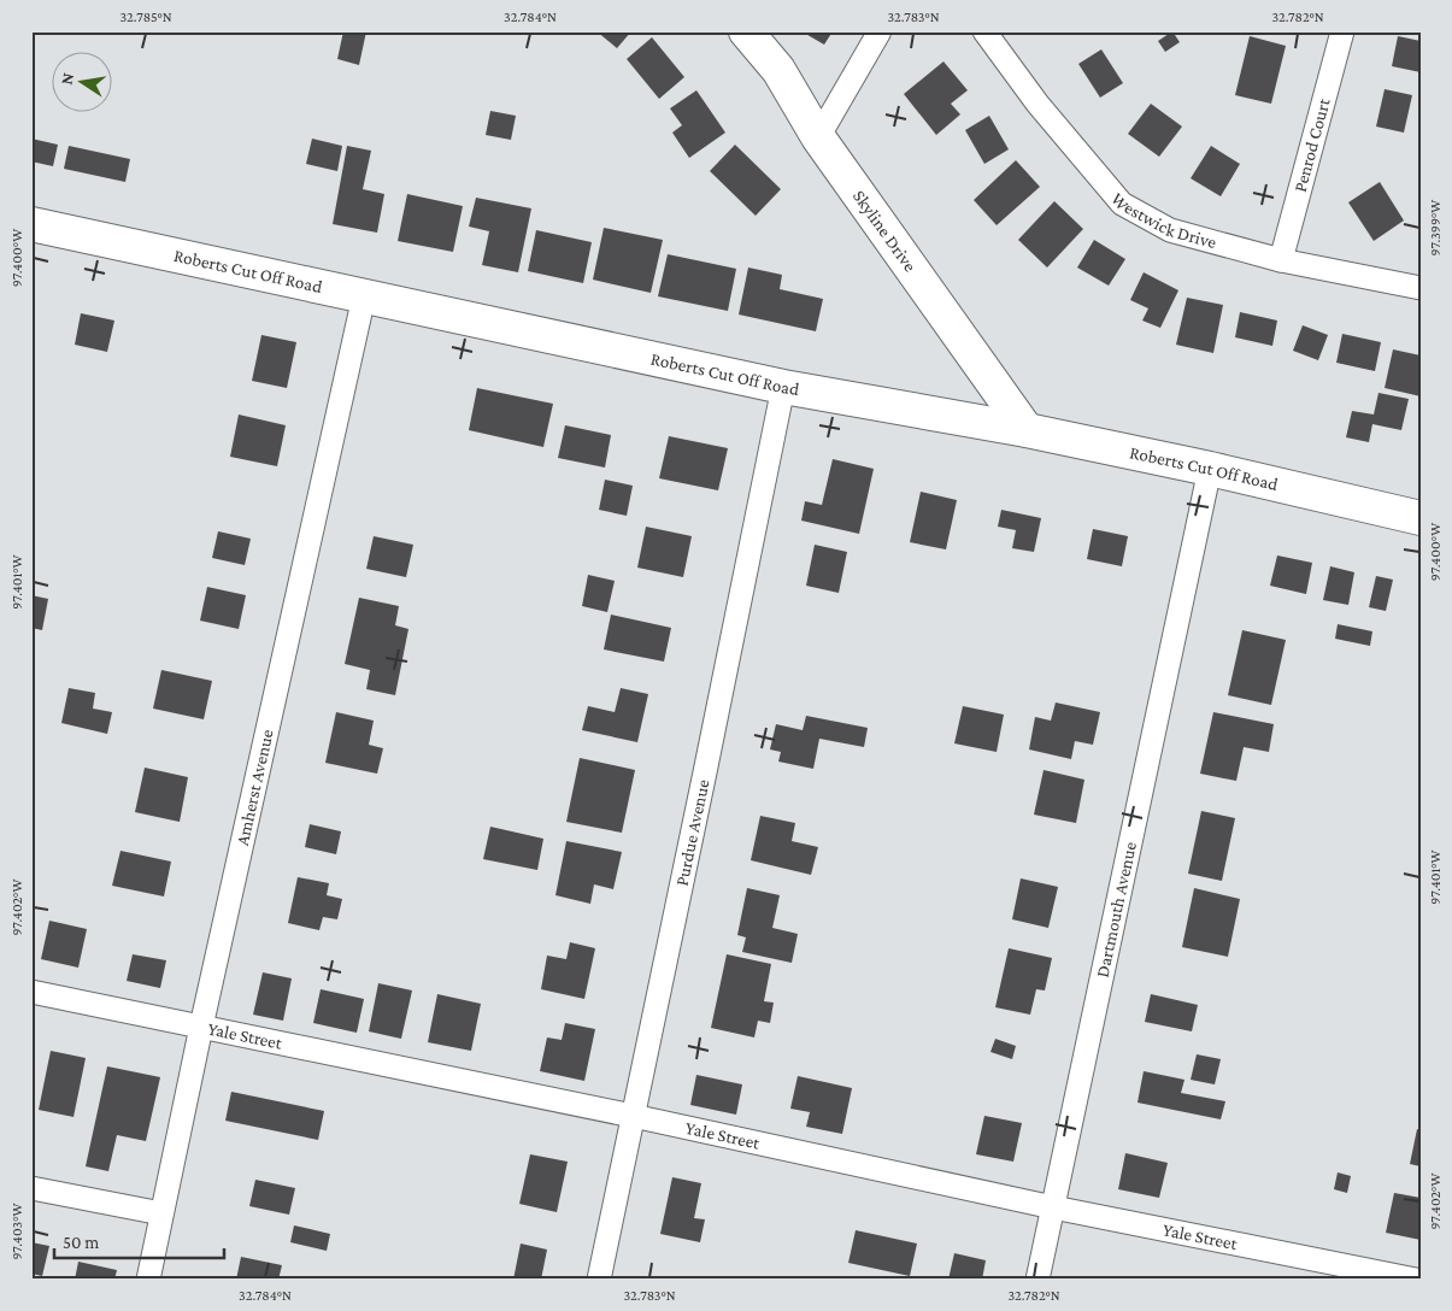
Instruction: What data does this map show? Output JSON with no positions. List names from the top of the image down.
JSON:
{
  "streets": {
    "street": [
      "Penrod Court",
      "Westwick Drive",
      "Skyline Drive",
      "Roberts Cut Off Road",
      "Amherst Avenue",
      "Purdue Avenue",
      "Dartmouth Avenue",
      "Yale Street"
    ]
  },
  "crossings": [
    ["Penrod Court", "Westwick Drive"],
    ["Skyline Drive", "Roberts Cut Off Road"],
    ["Roberts Cut Off Road", "Amherst Avenue"],
    ["Roberts Cut Off Road", "Purdue Avenue"],
    ["Roberts Cut Off Road", "Dartmouth Avenue"],
    ["Amherst Avenue", "Yale Street"],
    ["Purdue Avenue", "Yale Street"],
    ["Dartmouth Avenue", "Yale Street"]
  ],
  "scale_bar": "50 m",
  "north": "left",
  "coordinates": [
    "32.785°N",
    "32.784°N",
    "32.783°N",
    "32.782°N",
    "97.399°W",
    "97.400°W",
    "97.401°W",
    "97.402°W",
    "97.403°W"
  ]
}
